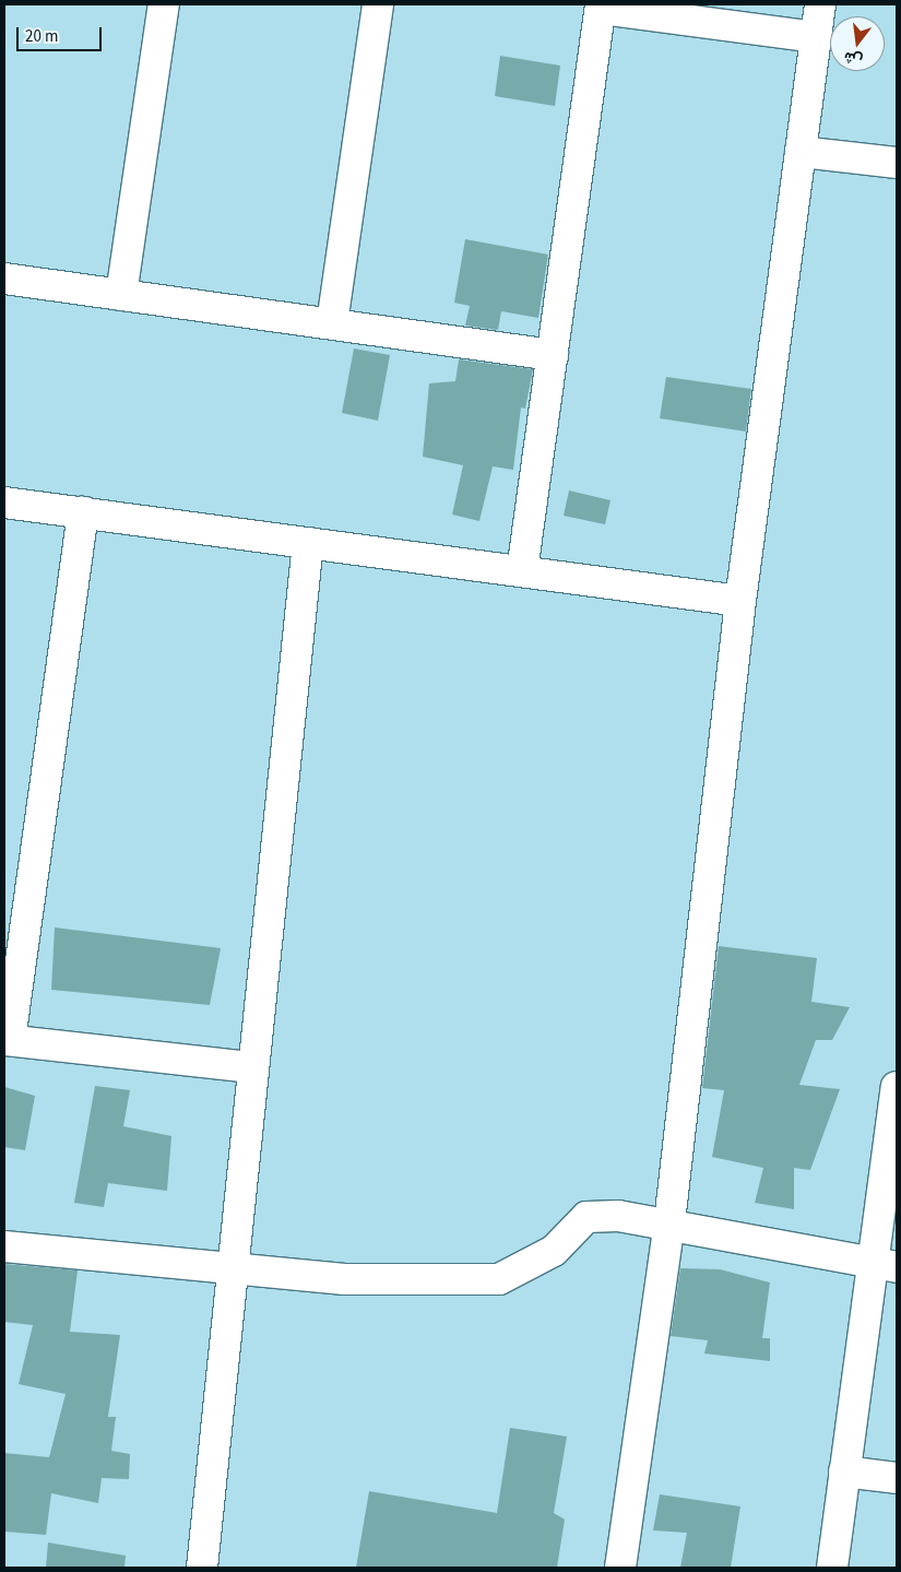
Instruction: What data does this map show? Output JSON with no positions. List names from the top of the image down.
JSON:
{
  "scale_bar": "20 m",
  "north": "bottom"
}
